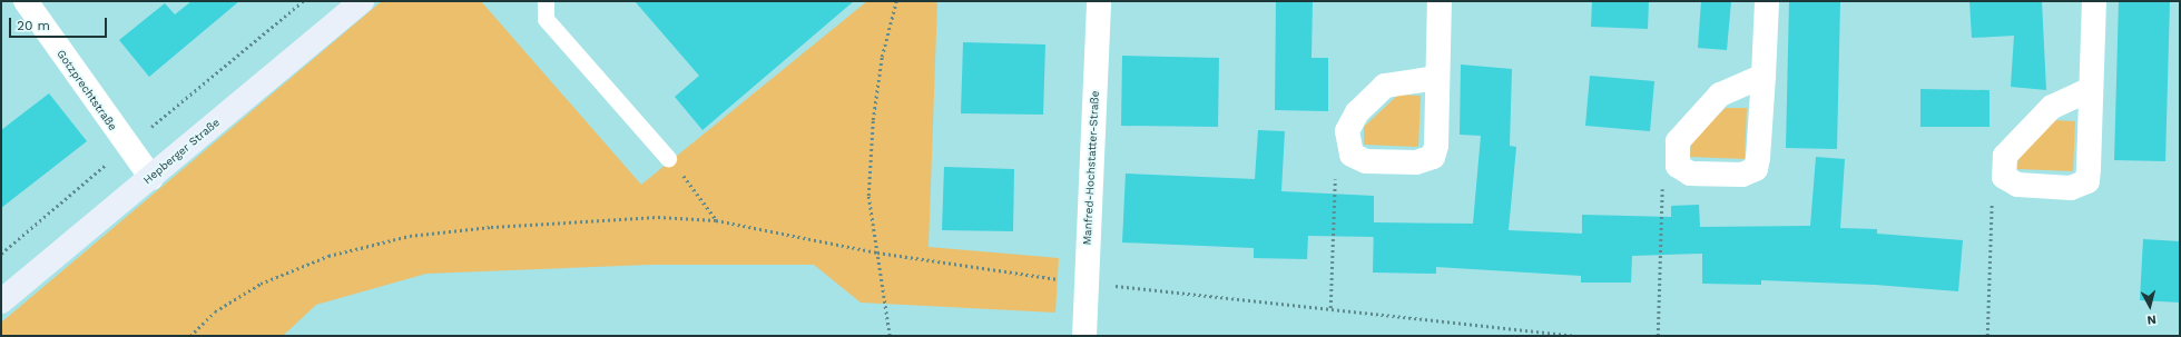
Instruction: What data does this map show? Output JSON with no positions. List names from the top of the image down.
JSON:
{
  "streets": {
    "street": ["Gotzprechtstraße", "Hepberger Straße", "Manfred-Hochstatter-Straße"]
  },
  "crossings": [
    ["Gotzprechtstraße", "Hepberger Straße"]
  ],
  "scale_bar": "20 m",
  "north": "bottom"
}
